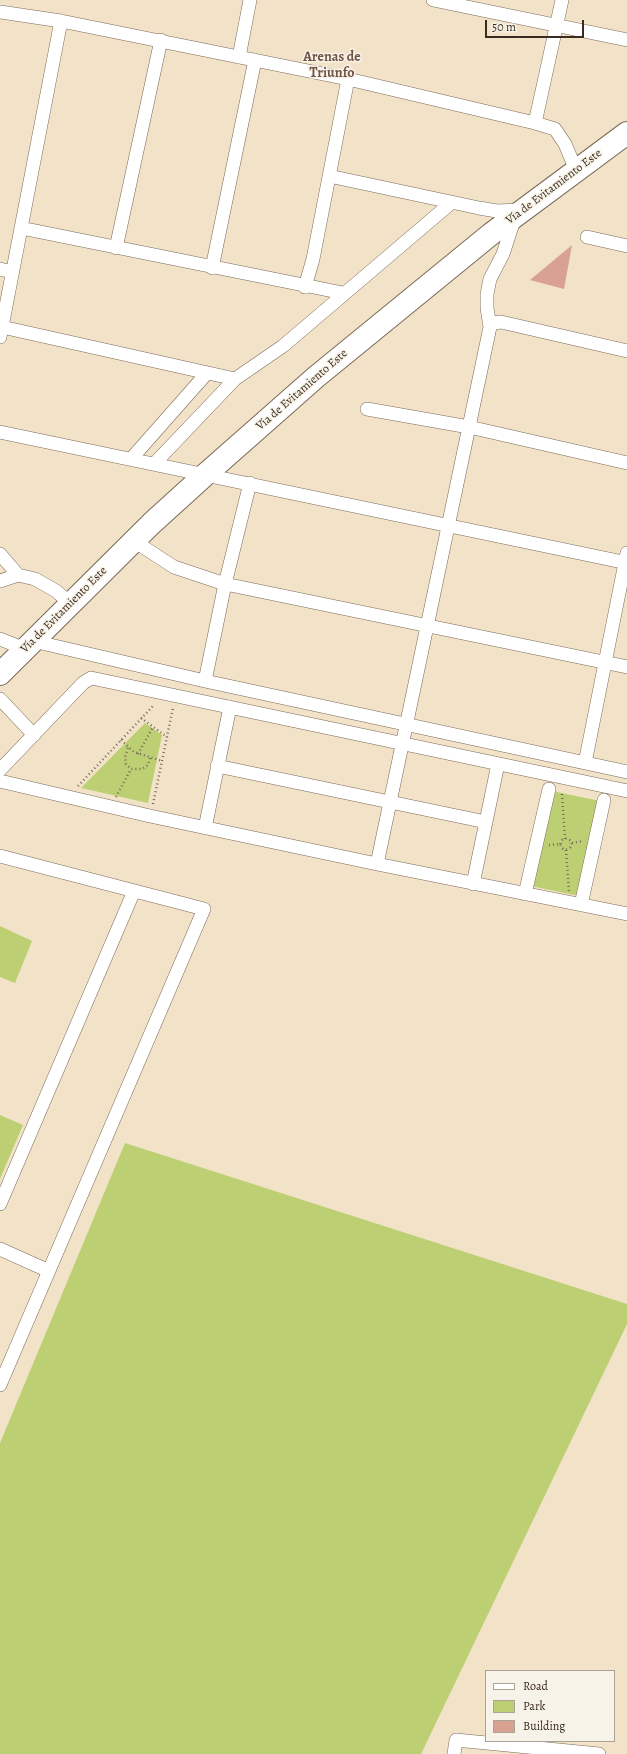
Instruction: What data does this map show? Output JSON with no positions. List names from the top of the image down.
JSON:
{
  "streets": {
    "highway": ["Vía de Evitamiento Este"]
  },
  "districts": ["Arenas de Triunfo"],
  "legend": ["Road", "Park", "Building"],
  "scale_bar": "50 m"
}
